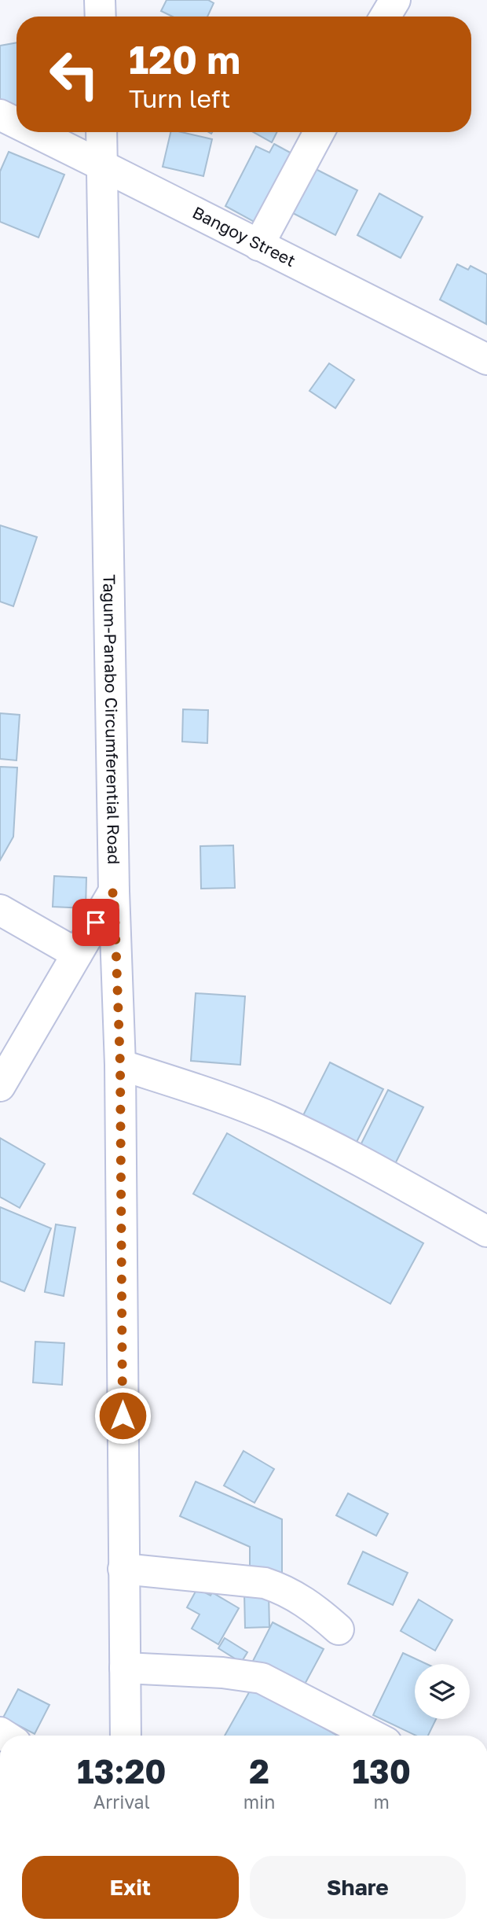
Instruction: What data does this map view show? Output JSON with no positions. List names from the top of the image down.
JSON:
{
  "streets": {
    "main road": ["Bangoy Street", "Tagum-Panabo Circumferential Road"]
  },
  "crossings": [
    ["Bangoy Street", "Tagum-Panabo Circumferential Road"]
  ],
  "page": {
    "turn": ["120 m", "Turn left"],
    "eta": [
      "13:20",
      "Arrival",
      "2",
      "min",
      "130",
      "m"
    ],
    "buttons": ["Exit", "Share"]
  }
}
